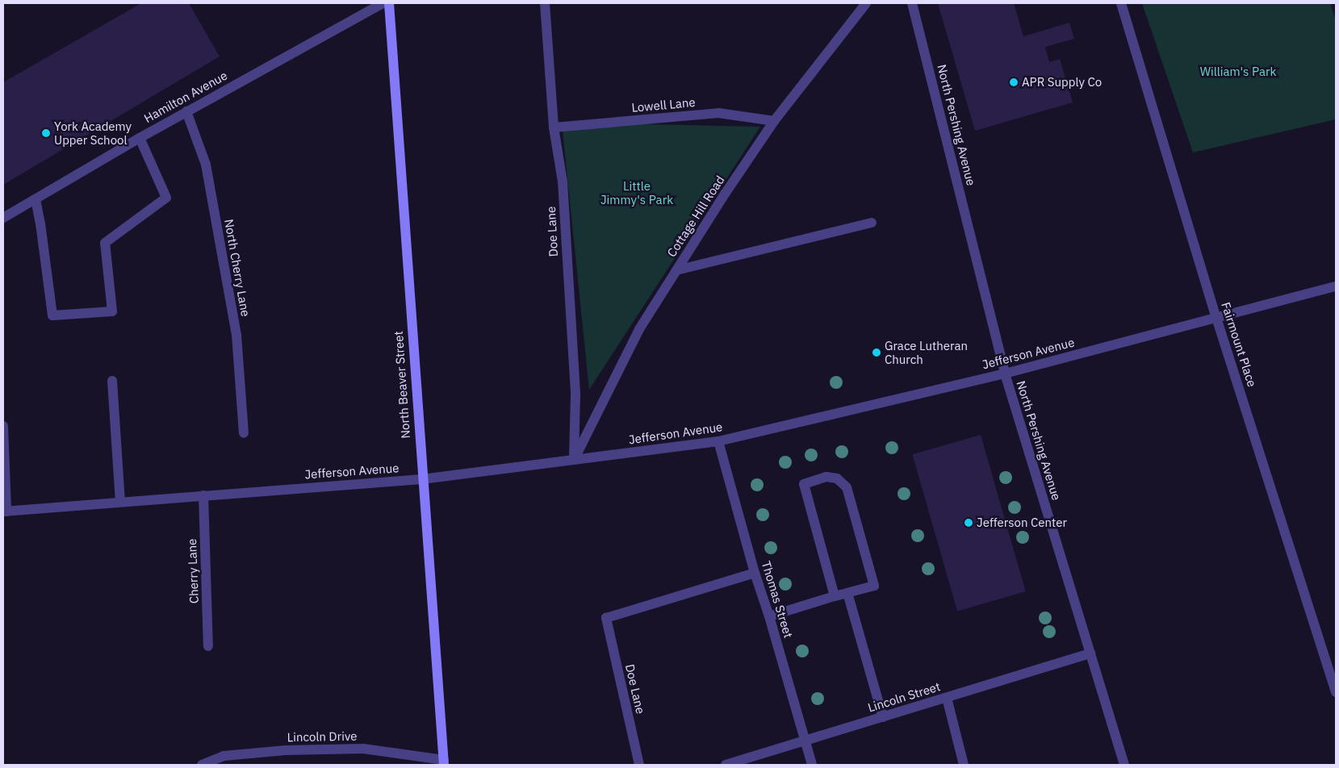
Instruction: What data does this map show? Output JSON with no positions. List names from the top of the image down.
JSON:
{
  "streets": {
    "street": [
      "Hamilton Avenue",
      "Lowell Lane",
      "North Pershing Avenue",
      "Cottage Hill Road",
      "Doe Lane",
      "North Cherry Lane",
      "Fairmount Place",
      "Jefferson Avenue",
      "North Beaver Street",
      "Cherry Lane",
      "Thomas Street",
      "Lincoln Street",
      "Lincoln Drive"
    ]
  },
  "crossings": [
    ["Hamilton Avenue", "North Cherry Lane"],
    ["Lowell Lane", "Cottage Hill Road"],
    ["Lowell Lane", "Doe Lane"],
    ["North Pershing Avenue", "Jefferson Avenue"],
    ["North Pershing Avenue", "Lincoln Street"],
    ["Cottage Hill Road", "Doe Lane"],
    ["Cottage Hill Road", "Jefferson Avenue"],
    ["Doe Lane", "Jefferson Avenue"],
    ["Doe Lane", "Thomas Street"],
    ["Fairmount Place", "Jefferson Avenue"],
    ["Jefferson Avenue", "North Beaver Street"],
    ["Jefferson Avenue", "Cherry Lane"],
    ["Jefferson Avenue", "Thomas Street"],
    ["North Beaver Street", "Lincoln Drive"],
    ["Thomas Street", "Lincoln Street"]
  ],
  "parks": ["William's Park", "Little Jimmy's Park"],
  "places": [
    "APR Supply Co",
    "York Academy Upper School",
    "Grace Lutheran Church",
    "Jefferson Center"
  ]
}
